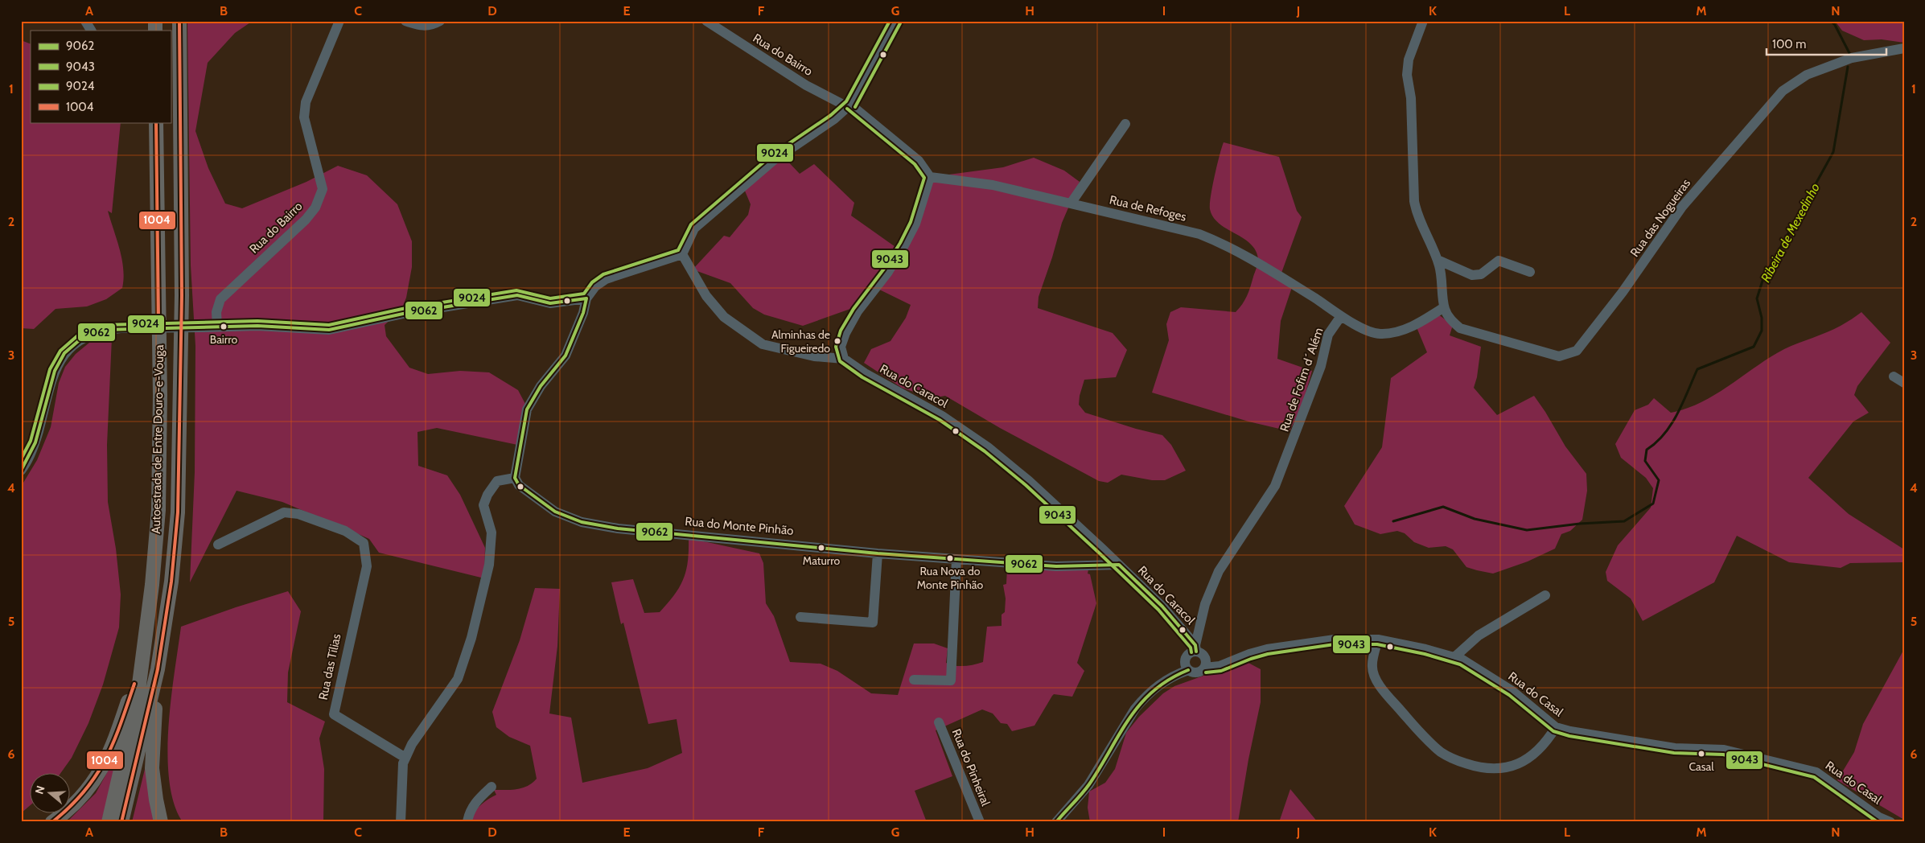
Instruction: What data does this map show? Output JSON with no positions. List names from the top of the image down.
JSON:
{
  "streets": {
    "highway": ["Autoestrada de Entre Douro-e-Vouga"],
    "street": [
      "Rua do Bairro",
      "Rua de Refoges",
      "Rua das Nogueiras",
      "Rua de Fofim d´Além",
      "Rua do Caracol",
      "Rua do Monte Pinhão",
      "Rua das Tílias",
      "Rua do Casal",
      "Rua do Pinheiral"
    ]
  },
  "crossings": [
    ["Rua de Refoges", "Rua de Fofim d´Além"],
    ["Rua de Fofim d´Além", "Rua do Caracol"],
    ["Rua de Fofim d´Além", "Rua do Casal"],
    ["Rua do Caracol", "Rua do Monte Pinhão"],
    ["Rua do Caracol", "Rua do Casal"]
  ],
  "water": ["Ribeira de Mexedinho"],
  "places": [
    "Bairro",
    "Alminhas de Figueiredo",
    "Maturro",
    "Rua Nova do Monte Pinhão",
    "Casal"
  ],
  "lines": [
    "transit line 9024",
    "transit line 1004",
    "transit line 9043",
    "transit line 9062"
  ],
  "legend": [
    "9062",
    "9043",
    "9024",
    "1004"
  ],
  "scale_bar": "100 m",
  "north": "left",
  "grid": {
    "columns": [
      "A",
      "B",
      "C",
      "D",
      "E",
      "F",
      "G",
      "H",
      "I",
      "J",
      "K",
      "L",
      "M",
      "N"
    ],
    "rows": [
      "1",
      "2",
      "3",
      "4",
      "5",
      "6"
    ]
  }
}
